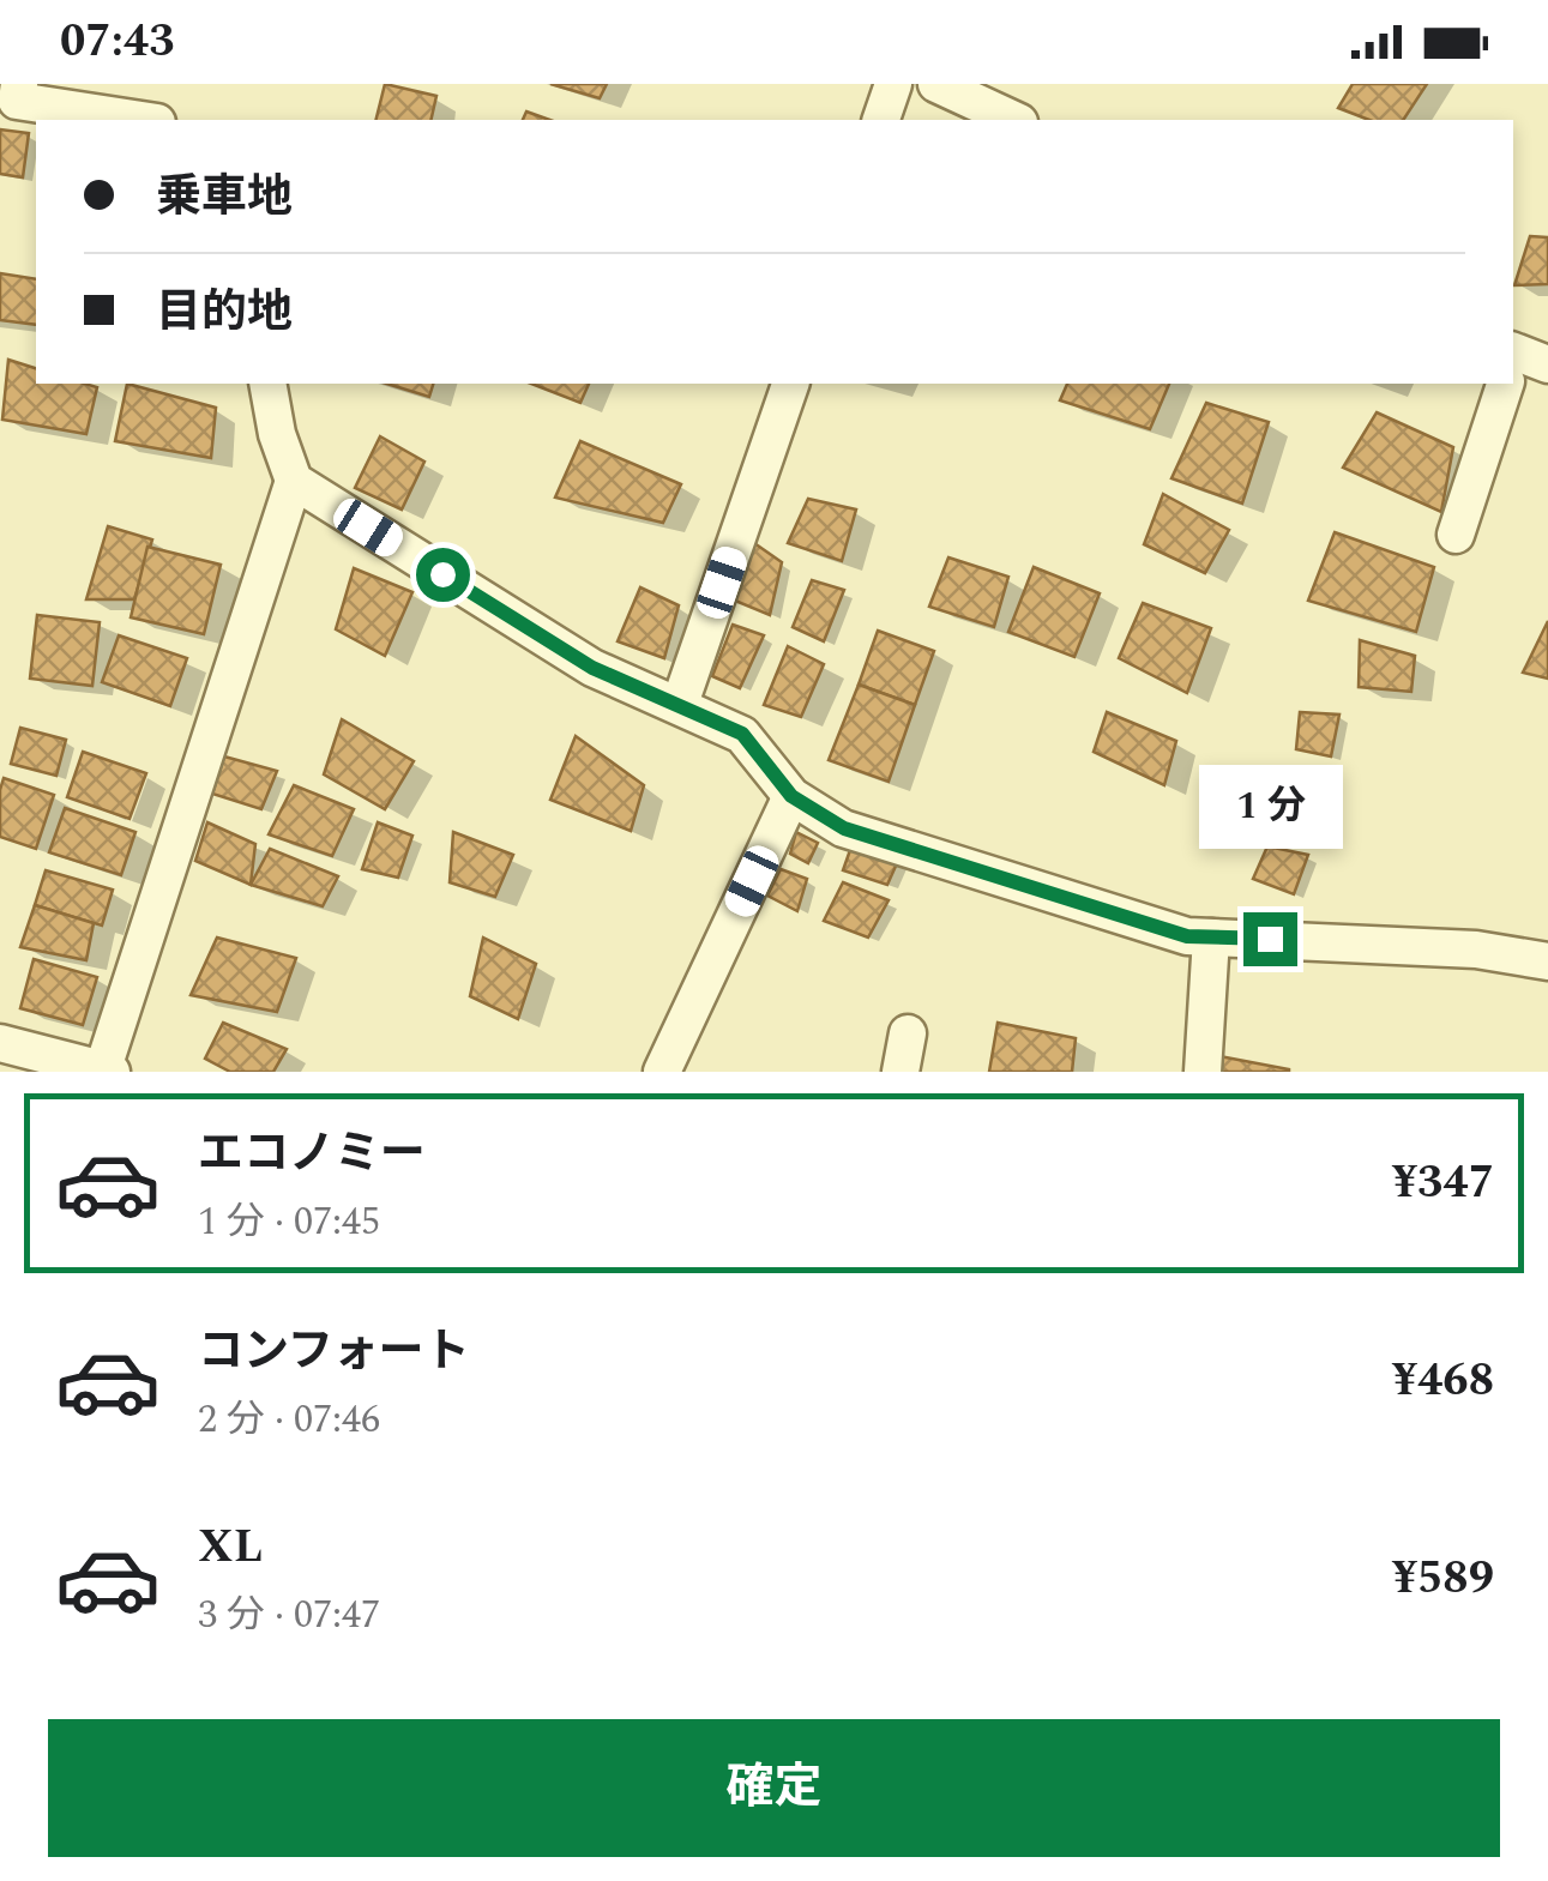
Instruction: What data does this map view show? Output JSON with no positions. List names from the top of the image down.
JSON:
{
  "page": {
    "status": "07:43",
    "banner": ["乗車地", "目的地"],
    "bubble": "1 分",
    "list": [
      {
        "name": "エコノミー",
        "note": "1 分 · 07:45",
        "value": "¥347"
      },
      {
        "name": "コンフォート",
        "note": "2 分 · 07:46",
        "value": "¥468"
      },
      {
        "name": "XL",
        "note": "3 分 · 07:47",
        "value": "¥589"
      }
    ],
    "buttons": "確定"
  }
}
